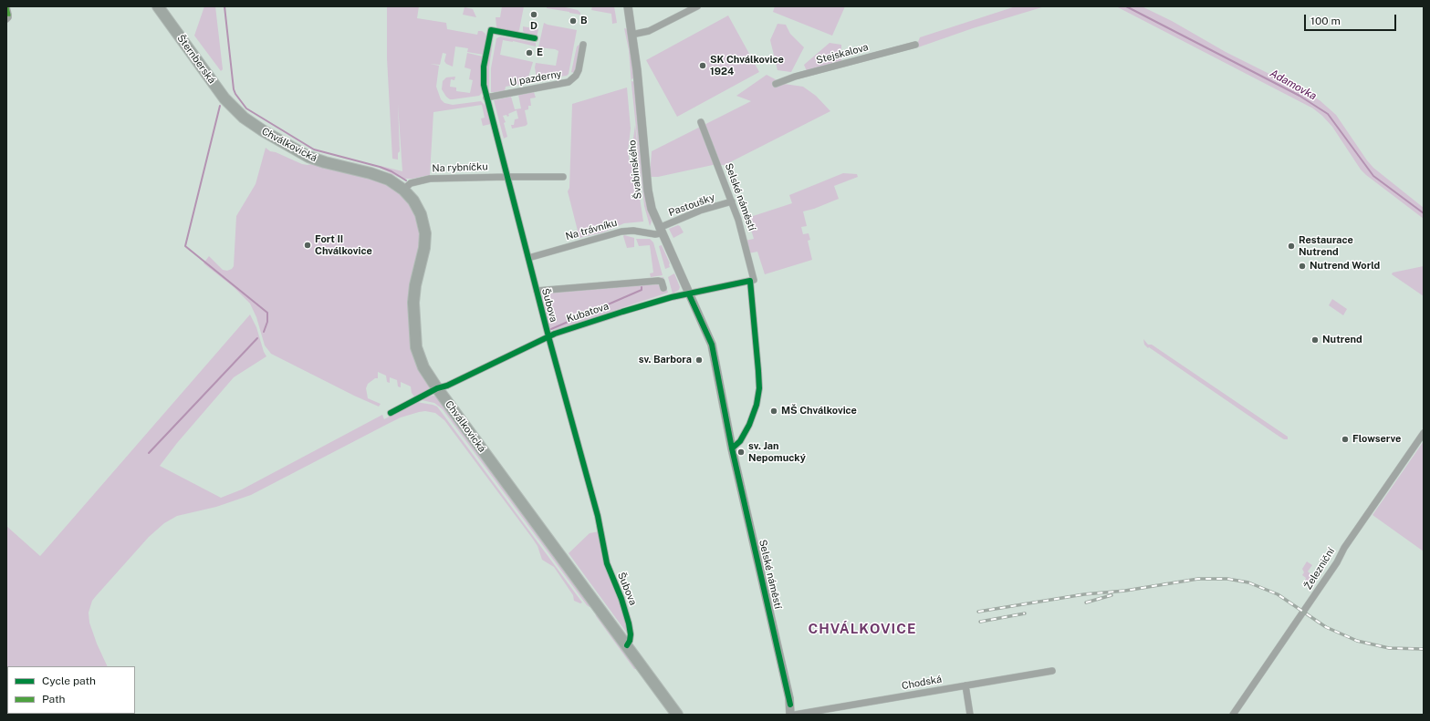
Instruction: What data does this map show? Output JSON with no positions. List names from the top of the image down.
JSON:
{
  "streets": {
    "main road": ["Šternberská", "Chválkovická"],
    "street": [
      "Stejskalova",
      "U pazderny",
      "Na rybníčku",
      "Švabinského",
      "Selské náměstí",
      "Pastoušky",
      "Na trávníku",
      "Šubova",
      "Kubatova",
      "Železniční",
      "Chodská"
    ]
  },
  "crossings": [
    ["Šternberská", "Chválkovická"],
    ["U pazderny", "Šubova"],
    ["Chválkovická", "Na rybníčku"],
    ["Chválkovická", "Šubova"],
    ["Chválkovická", "Kubatova"],
    ["Na rybníčku", "Šubova"],
    ["Švabinského", "Selské náměstí"],
    ["Švabinského", "Pastoušky"],
    ["Švabinského", "Na trávníku"],
    ["Švabinského", "Kubatova"],
    ["Selské náměstí", "Pastoušky"],
    ["Selské náměstí", "Kubatova"],
    ["Pastoušky", "Na trávníku"],
    ["Na trávníku", "Šubova"],
    ["Šubova", "Kubatova"]
  ],
  "districts": ["CHVÁLKOVICE"],
  "water": ["Adamovka"],
  "places": [
    "D",
    "B",
    "E",
    "SK Chválkovice 1924",
    "Fort II Chválkovice",
    "Restaurace Nutrend",
    "Nutrend World",
    "Nutrend",
    "sv. Barbora",
    "MŠ Chválkovice",
    "Flowserve",
    "sv. Jan Nepomucký"
  ],
  "legend": ["Cycle path", "Path"],
  "scale_bar": "100 m"
}
